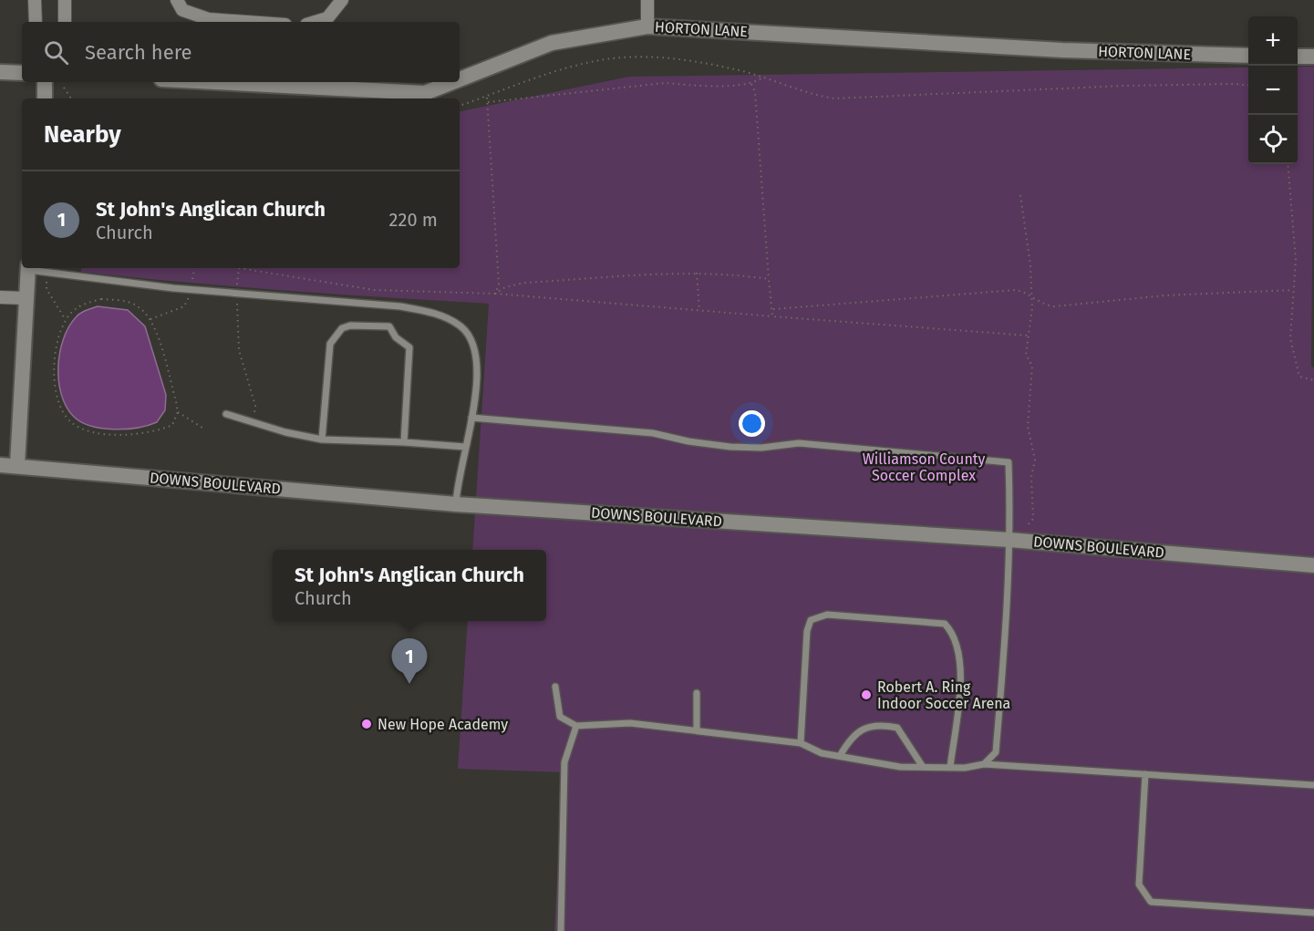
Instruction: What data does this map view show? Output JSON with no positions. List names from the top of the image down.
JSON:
{
  "streets": {
    "street": ["HORTON LANE", "DOWNS BOULEVARD"]
  },
  "parks": ["Williamson County Soccer Complex"],
  "places": ["Robert A. Ring Indoor Soccer Arena", "New Hope Academy"],
  "page": {
    "map_buttons": ["+", "−"],
    "search": "Search here",
    "heading": "Nearby",
    "list": [
      {
        "mark": "1",
        "name": "St John's Anglican Church",
        "note": "Church",
        "value": "220 m"
      }
    ],
    "popup": ["St John's Anglican Church", "Church"],
    "pins": "1"
  }
}
